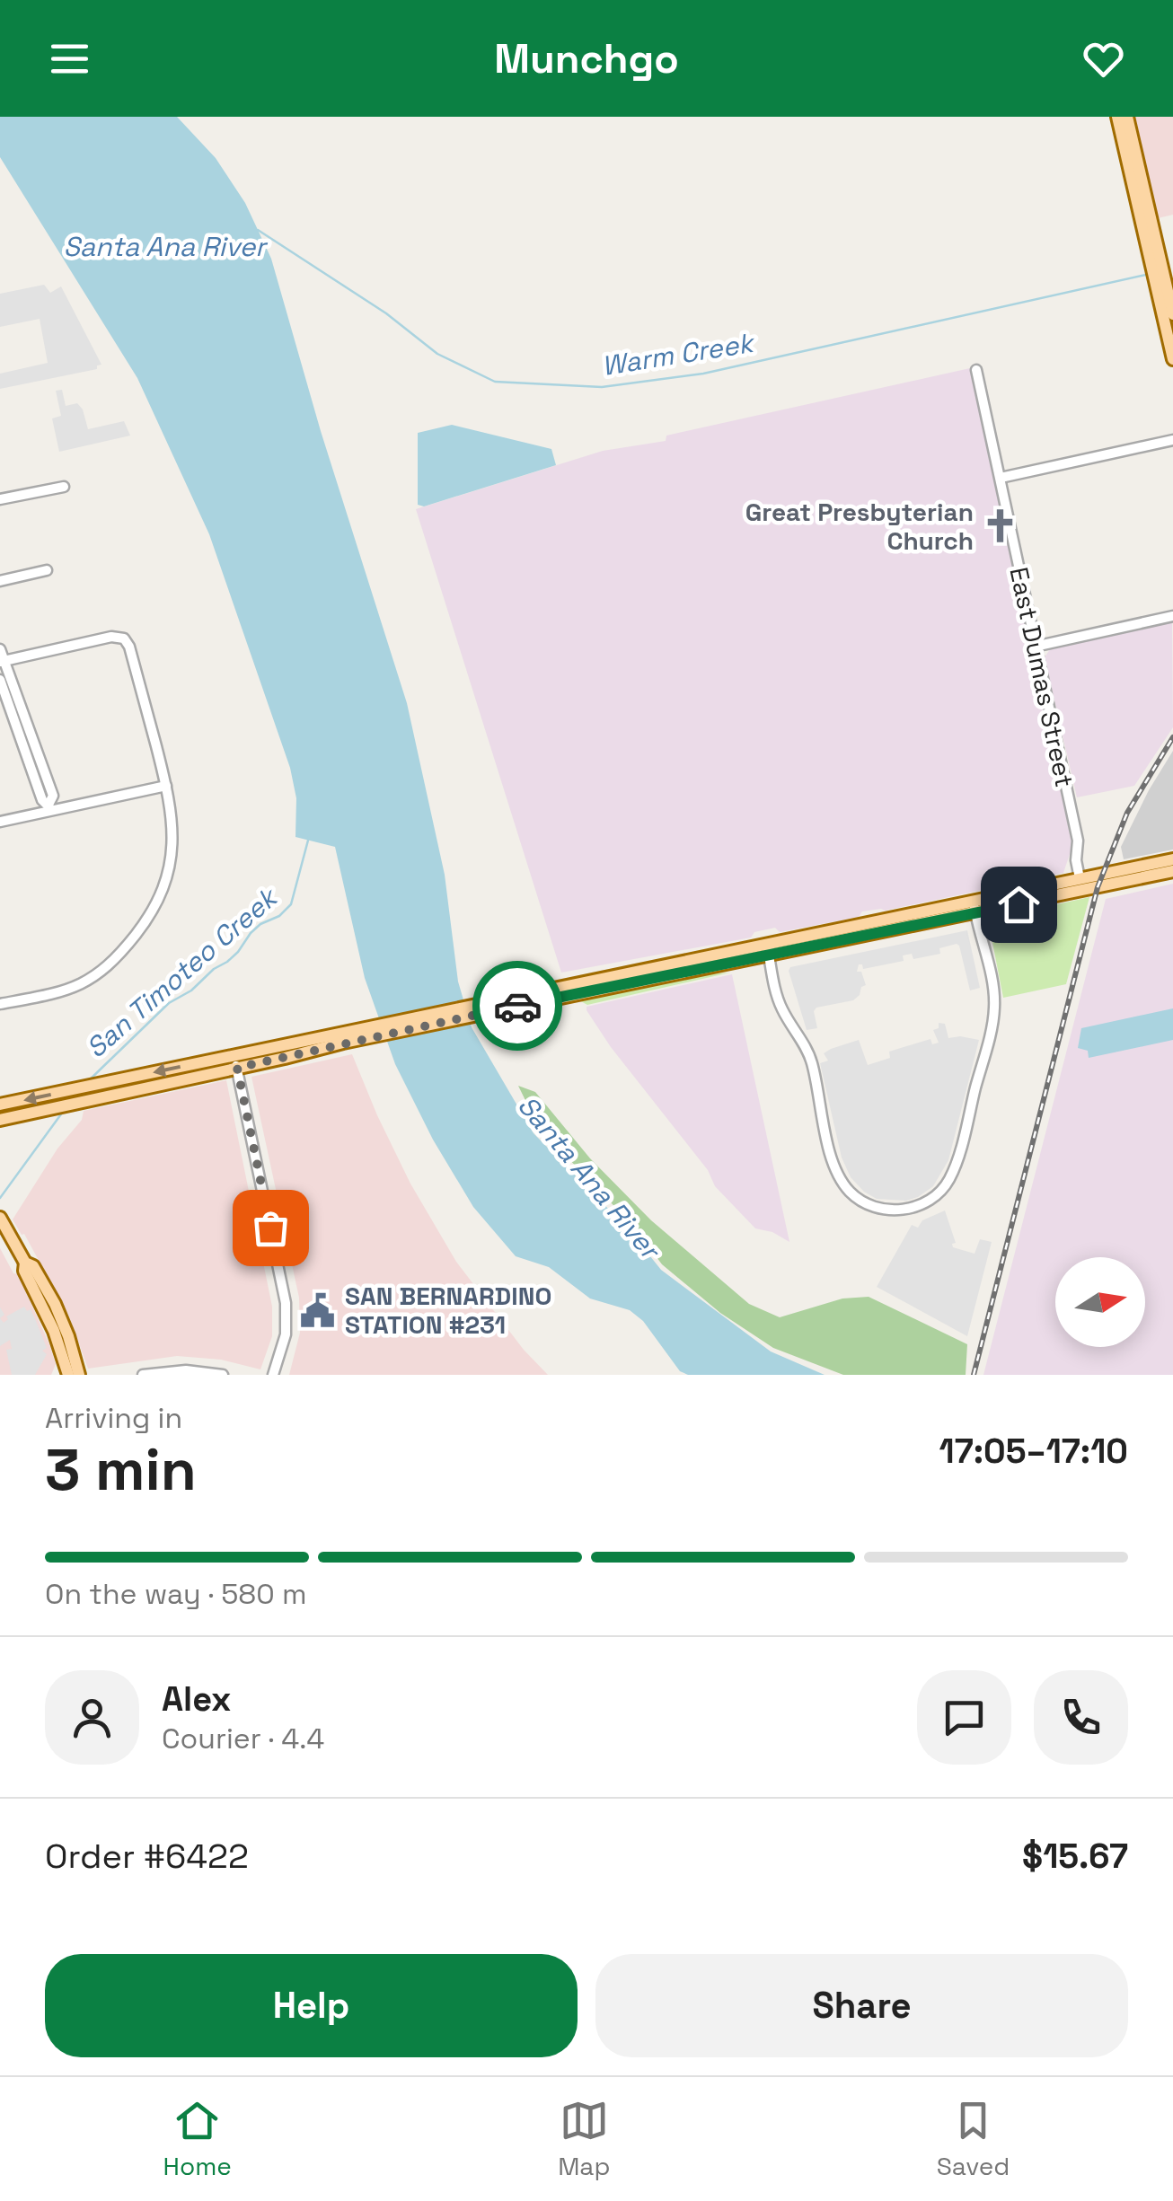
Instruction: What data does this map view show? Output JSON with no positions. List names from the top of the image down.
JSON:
{
  "streets": {
    "street": ["East Dumas Street"]
  },
  "water": ["Santa Ana River", "Warm Creek", "San Timoteo Creek"],
  "places": {
    "church": ["Great Presbyterian Church"],
    "public building": ["SAN BERNARDINO STATION #231"]
  },
  "north": "right",
  "page": {
    "header": "Munchgo",
    "heading": ["3 min", "Arriving in", "17:05–17:10"],
    "panel": [
      "Alex",
      "Courier · 4.4",
      "Order #6422",
      "$15.67"
    ],
    "bar": "On the way · 580 m",
    "buttons": ["Help", "Share"],
    "tabs": ["Home", "Map", "Saved"]
  }
}
